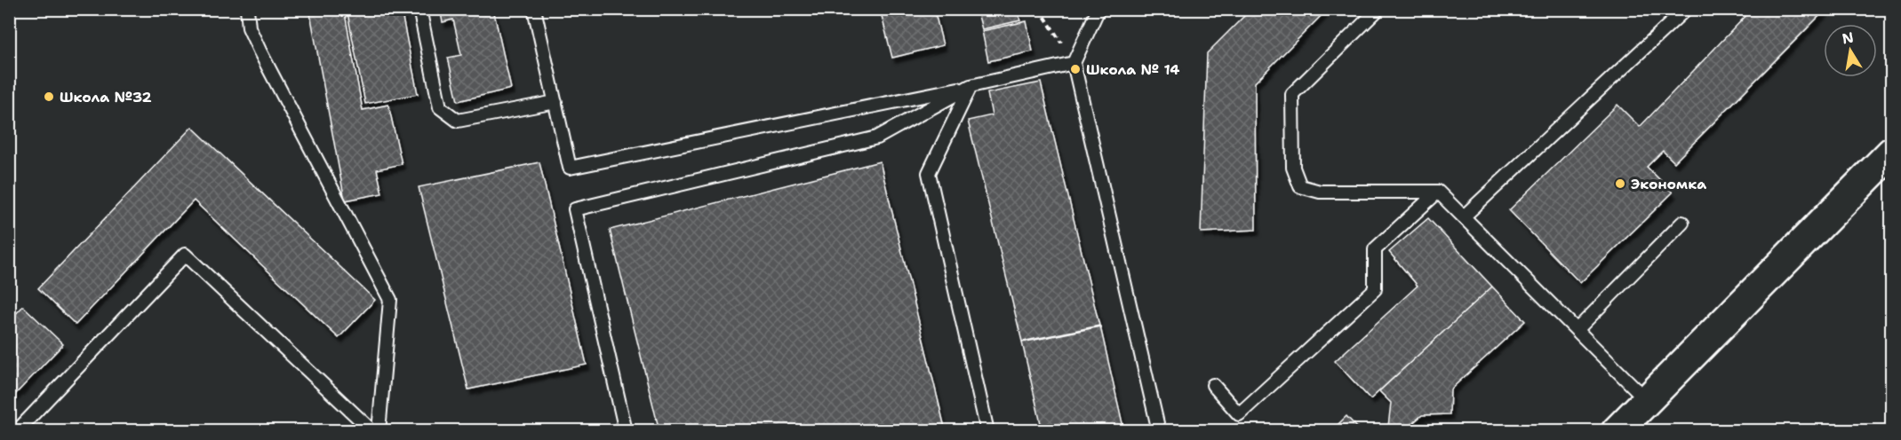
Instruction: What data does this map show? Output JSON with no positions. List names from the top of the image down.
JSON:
{
  "places": ["Школа № 14", "Школа №32", "Экономка"],
  "north": "top"
}
